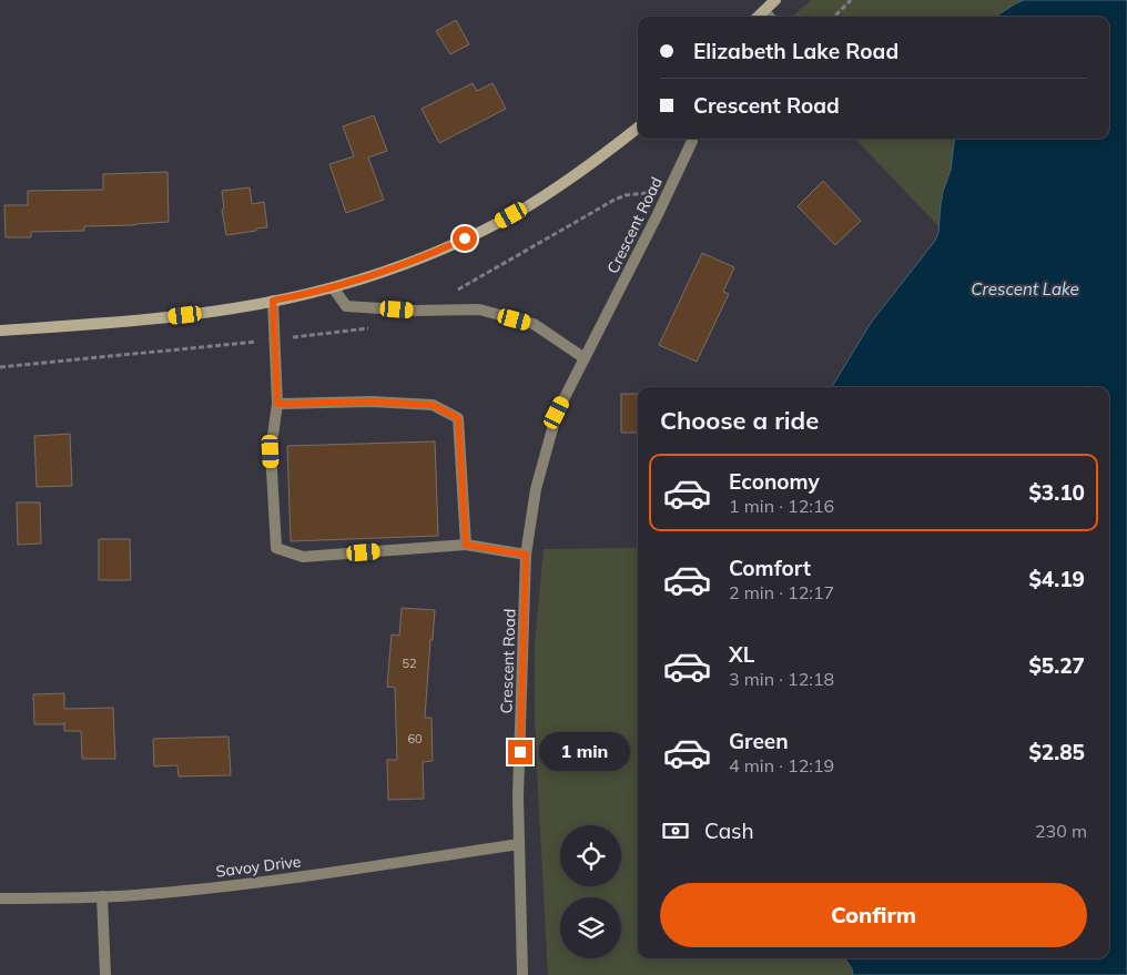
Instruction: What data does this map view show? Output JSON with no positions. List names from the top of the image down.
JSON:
{
  "streets": {
    "street": ["Crescent Road", "Savoy Drive"]
  },
  "crossings": [
    ["Crescent Road", "Savoy Drive"]
  ],
  "water": ["Crescent Lake"],
  "house_numbers": ["52", "60"],
  "page": {
    "banner": ["Elizabeth Lake Road", "Crescent Road"],
    "heading": "Choose a ride",
    "list": [
      {
        "name": "Economy",
        "note": "1 min · 12:16",
        "value": "$3.10"
      },
      {
        "name": "Comfort",
        "note": "2 min · 12:17",
        "value": "$4.19"
      },
      {
        "name": "XL",
        "note": "3 min · 12:18",
        "value": "$5.27"
      },
      {
        "name": "Green",
        "note": "4 min · 12:19",
        "value": "$2.85"
      }
    ],
    "bubble": "1 min",
    "pay": ["Cash", "230 m"],
    "buttons": "Confirm"
  }
}
